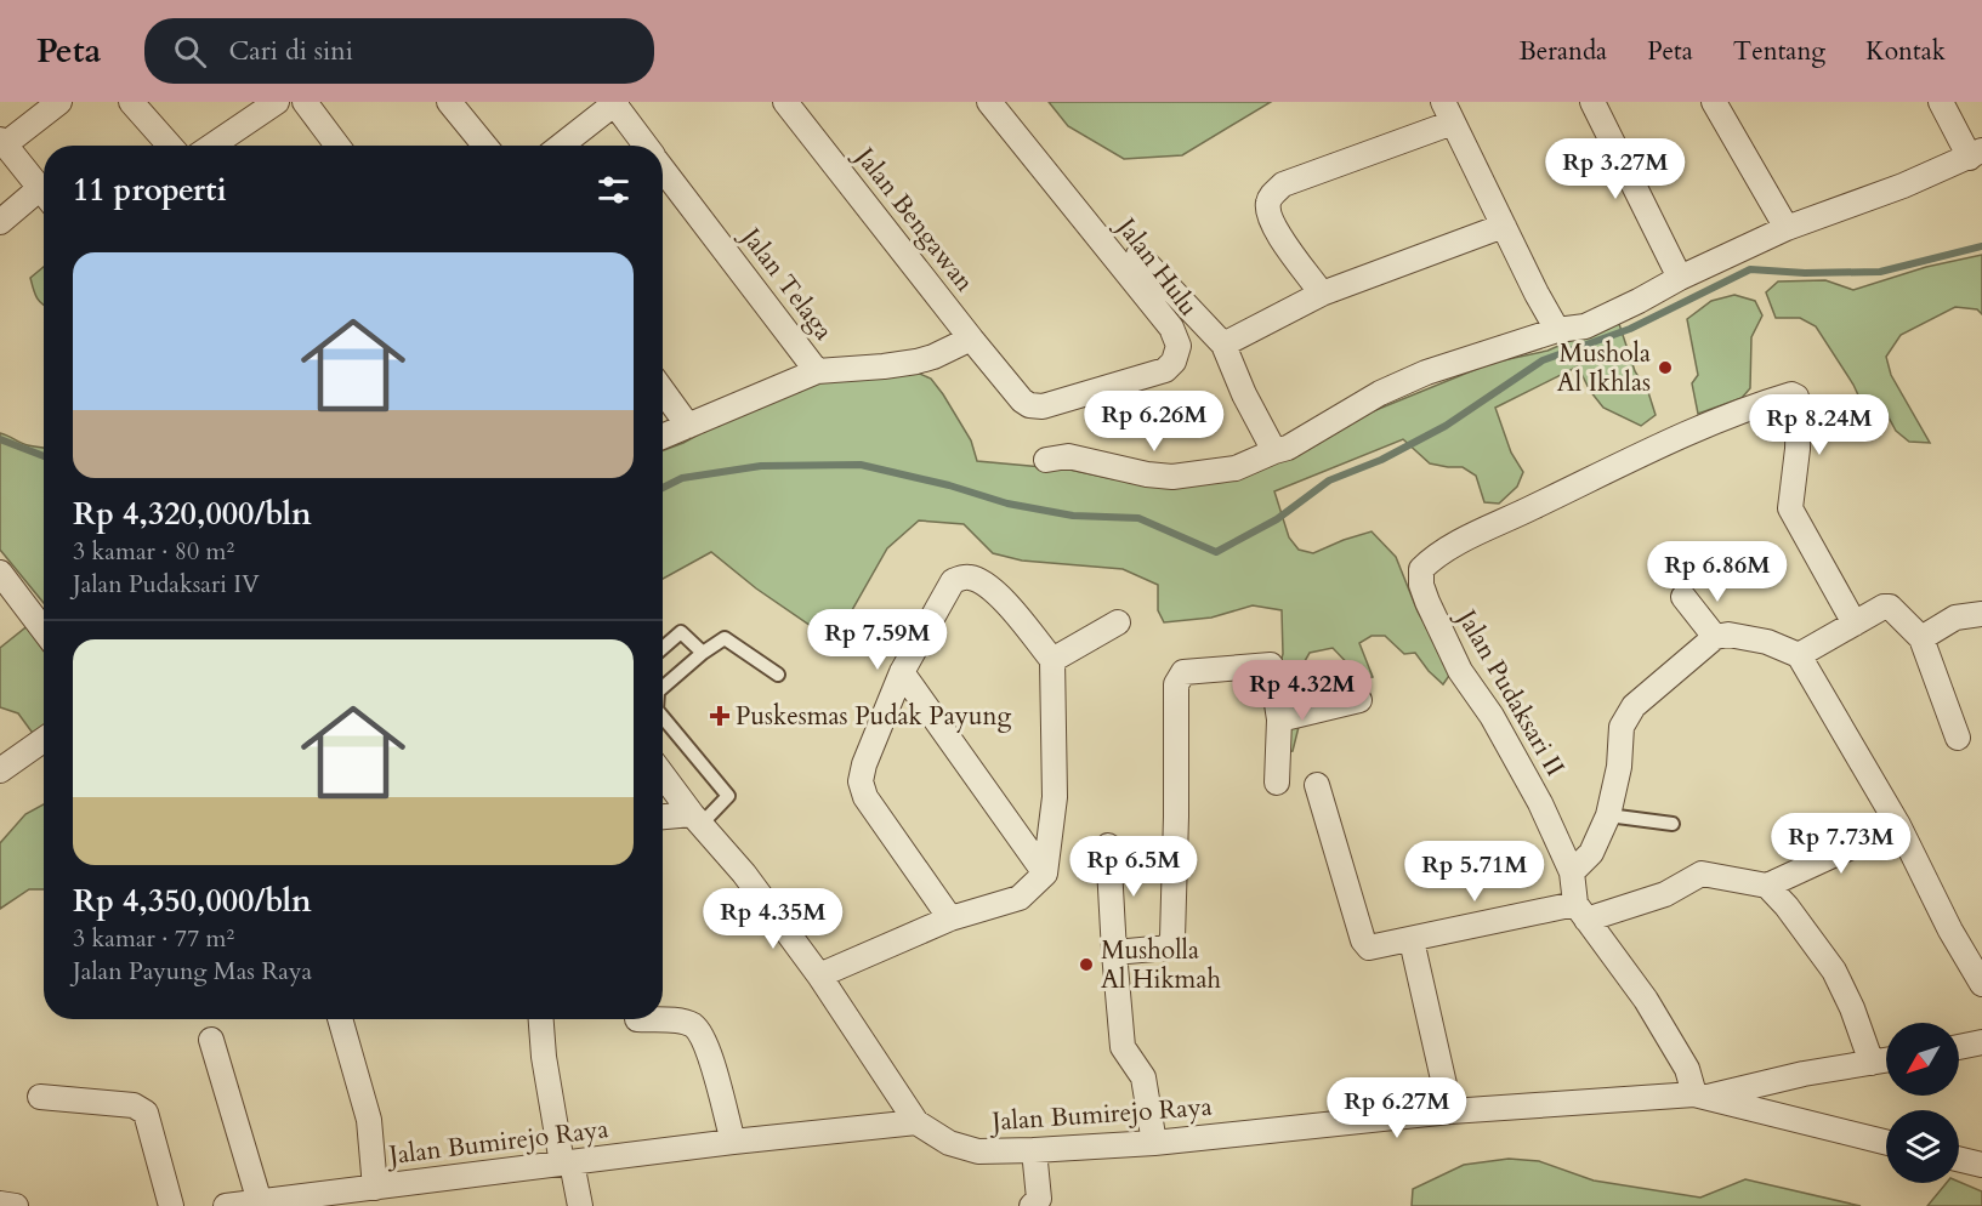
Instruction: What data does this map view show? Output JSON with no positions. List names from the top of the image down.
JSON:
{
  "streets": {
    "street": [
      "Jalan Bengawan",
      "Jalan Hulu",
      "Jalan Telaga",
      "Jalan Pudaksari II",
      "Jalan Bumirejo Raya"
    ]
  },
  "crossings": [
    ["Jalan Bengawan", "Jalan Hulu"]
  ],
  "places": {
    "other": ["Mushola Al Ikhlas", "Musholla Al Hikmah"],
    "health": ["Puskesmas Pudak Payung"]
  },
  "north": "bottom left",
  "page": {
    "header": "Peta",
    "search": "Cari di sini",
    "nav": [
      "Beranda",
      "Peta",
      "Tentang",
      "Kontak"
    ],
    "price": [
      "Rp 3.27M",
      "Rp 6.26M",
      "Rp 8.24M",
      "Rp 6.86M",
      "Rp 7.59M",
      "Rp 4.32M",
      "Rp 7.73M",
      "Rp 6.5M",
      "Rp 5.71M",
      "Rp 4.35M",
      "Rp 6.27M"
    ],
    "heading": "11 properti",
    "list": [
      {
        "name": "Rp 4,320,000/bln",
        "note": "3 kamar · 80 m² · Jalan Pudaksari IV"
      },
      {
        "name": "Rp 4,350,000/bln",
        "note": "3 kamar · 77 m² · Jalan Payung Mas Raya"
      }
    ]
  }
}
